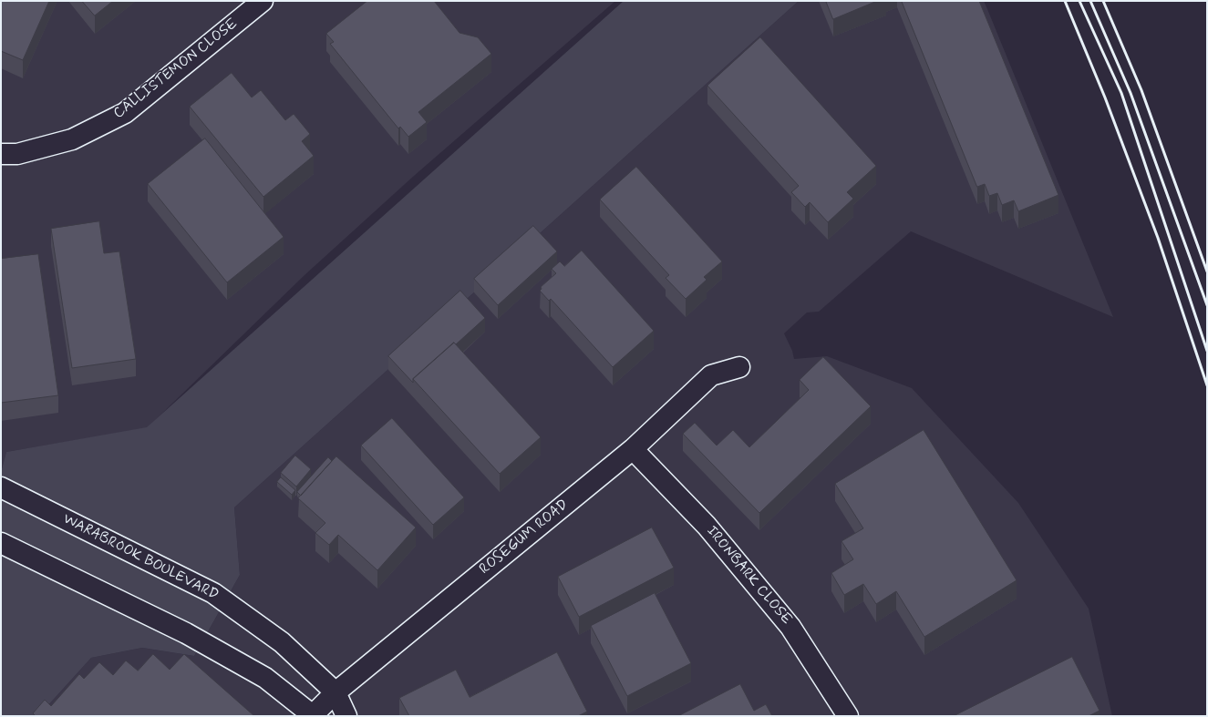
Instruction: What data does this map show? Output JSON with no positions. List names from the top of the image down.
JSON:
{
  "streets": {
    "street": [
      "CALLISTEMON CLOSE",
      "ROSEGUM ROAD",
      "WARABROOK BOULEVARD",
      "IRONBARK CLOSE"
    ]
  },
  "crossings": [
    ["ROSEGUM ROAD", "WARABROOK BOULEVARD"],
    ["ROSEGUM ROAD", "IRONBARK CLOSE"]
  ]
}
